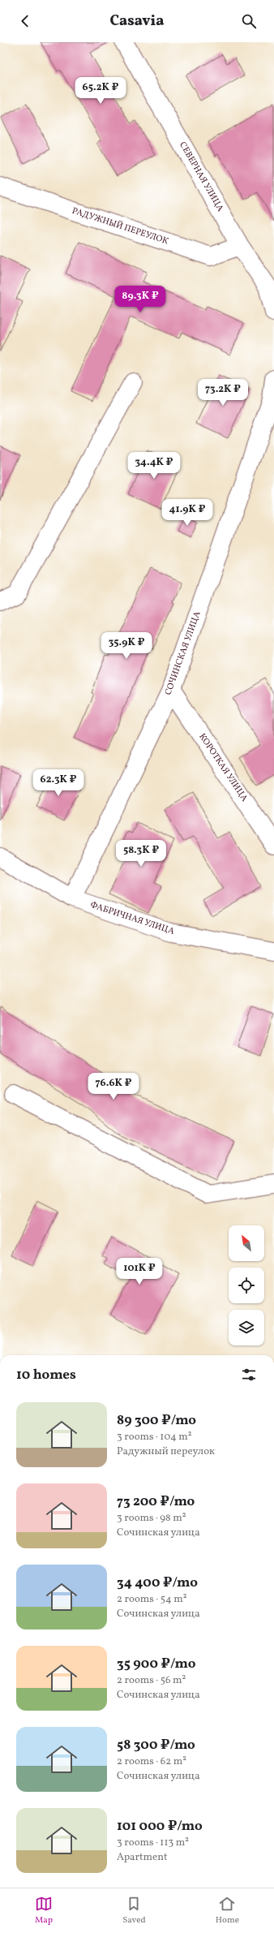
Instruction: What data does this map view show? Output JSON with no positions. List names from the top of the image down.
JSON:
{
  "streets": {
    "street": [
      "СЕВЕРНАЯ УЛИЦА",
      "РАДУЖНЫЙ ПЕРЕУЛОК",
      "СОЧИНСКАЯ УЛИЦА",
      "КОРОТКАЯ УЛИЦА",
      "ФАБРИЧНАЯ УЛИЦА"
    ]
  },
  "crossings": [
    ["СЕВЕРНАЯ УЛИЦА", "РАДУЖНЫЙ ПЕРЕУЛОК"],
    ["СОЧИНСКАЯ УЛИЦА", "КОРОТКАЯ УЛИЦА"],
    ["СОЧИНСКАЯ УЛИЦА", "ФАБРИЧНАЯ УЛИЦА"]
  ],
  "north": "top left",
  "page": {
    "header": "Casavia",
    "price": [
      "65.2K ₽",
      "89.3K ₽",
      "73.2K ₽",
      "34.4K ₽",
      "41.9K ₽",
      "35.9K ₽",
      "62.3K ₽",
      "58.3K ₽",
      "76.6K ₽",
      "101K ₽"
    ],
    "heading": "10 homes",
    "list": [
      {
        "name": "89 300 ₽/mo",
        "note": "3 rooms · 104 m² · Радужный переулок"
      },
      {
        "name": "73 200 ₽/mo",
        "note": "3 rooms · 98 m² · Сочинская улица"
      },
      {
        "name": "34 400 ₽/mo",
        "note": "2 rooms · 54 m² · Сочинская улица"
      },
      {
        "name": "35 900 ₽/mo",
        "note": "2 rooms · 56 m² · Сочинская улица"
      },
      {
        "name": "58 300 ₽/mo",
        "note": "2 rooms · 62 m² · Сочинская улица"
      },
      {
        "name": "101 000 ₽/mo",
        "note": "3 rooms · 113 m² · Apartment"
      }
    ],
    "tabs": ["Map", "Saved", "Home"]
  }
}
